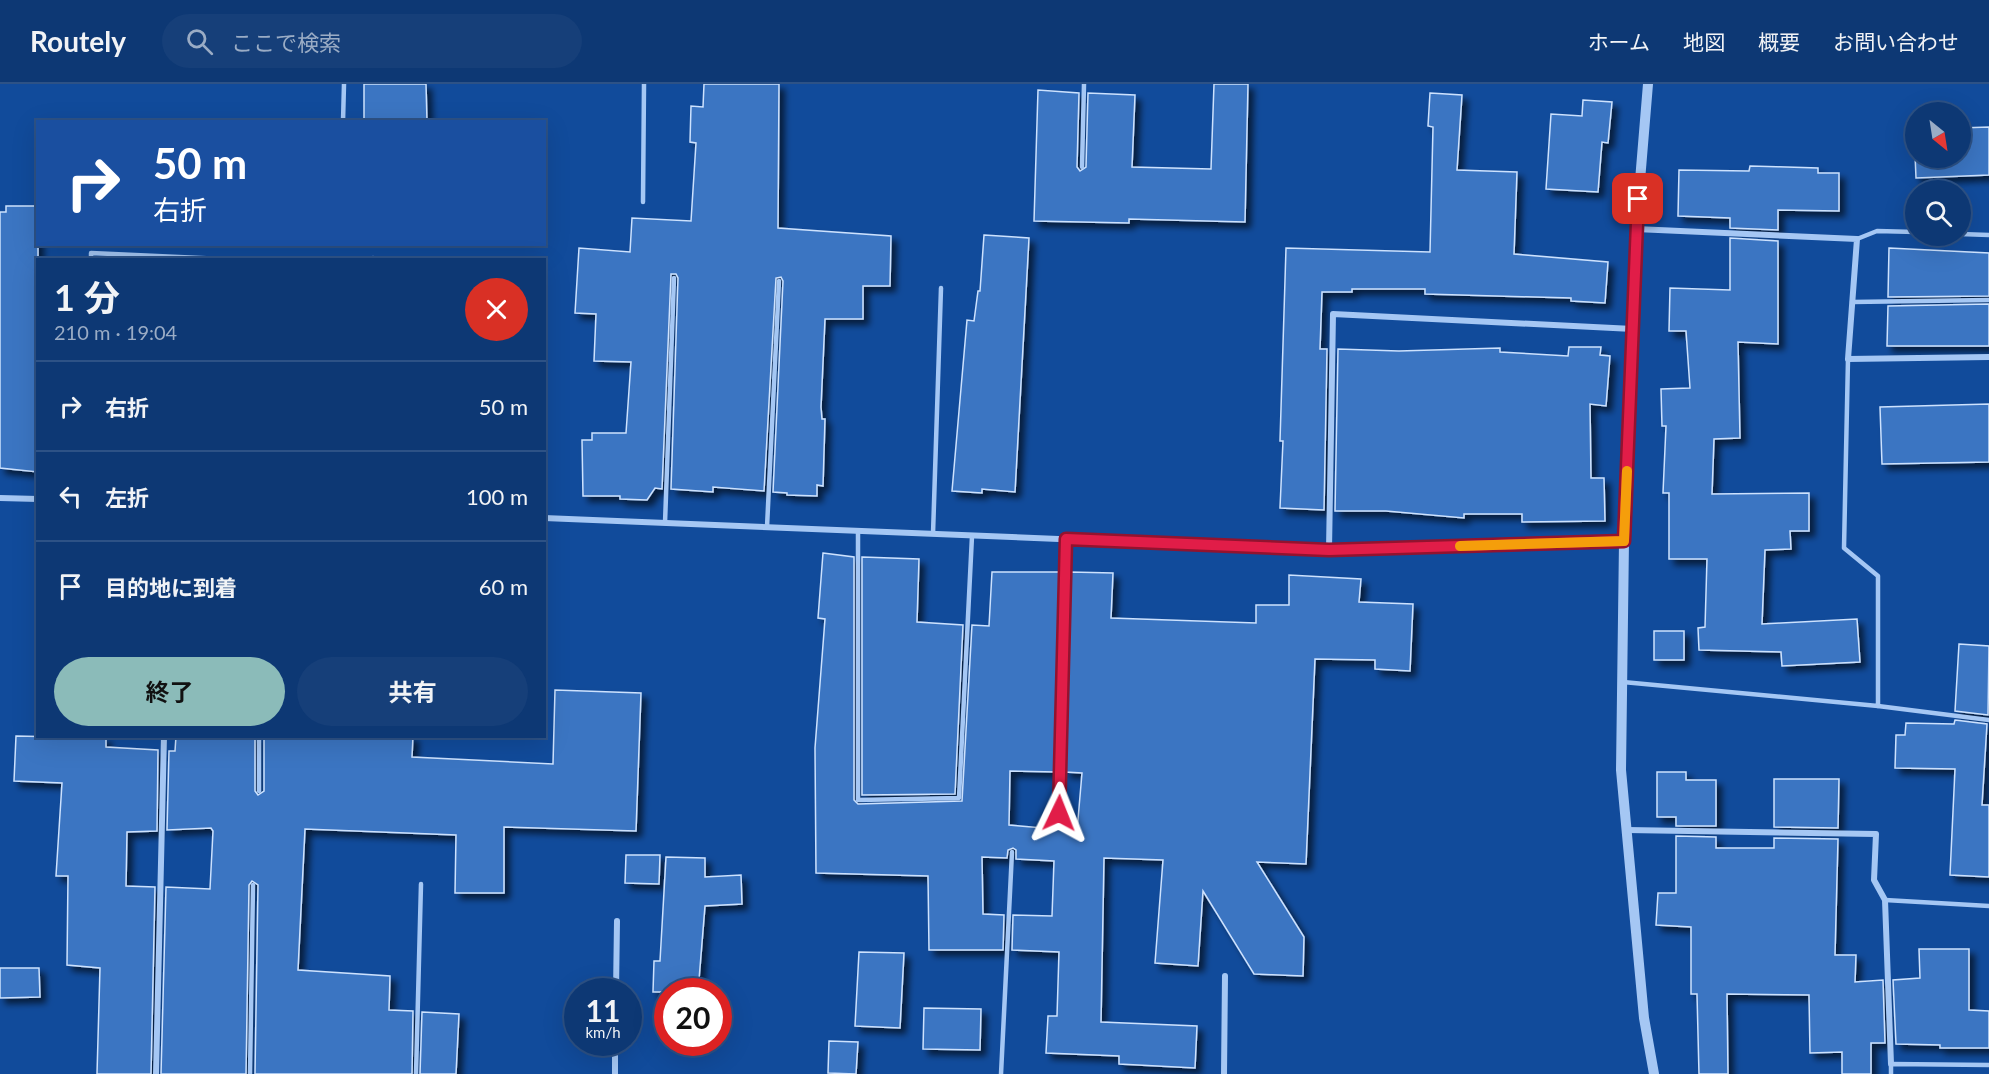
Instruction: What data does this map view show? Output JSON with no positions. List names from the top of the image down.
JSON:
{
  "north": "bottom right",
  "page": {
    "header": "Routely",
    "search": "ここで検索",
    "nav": [
      "ホーム",
      "地図",
      "概要",
      "お問い合わせ"
    ],
    "turn": ["50 m", "右折"],
    "heading": ["1 分", "210 m · 19:04"],
    "list": [
      {
        "name": "右折",
        "value": "50 m"
      },
      {
        "name": "左折",
        "value": "100 m"
      },
      {
        "name": "目的地に到着",
        "value": "60 m"
      }
    ],
    "buttons": ["終了", "共有"],
    "speed": "11 km/h",
    "limit": "20"
  }
}
